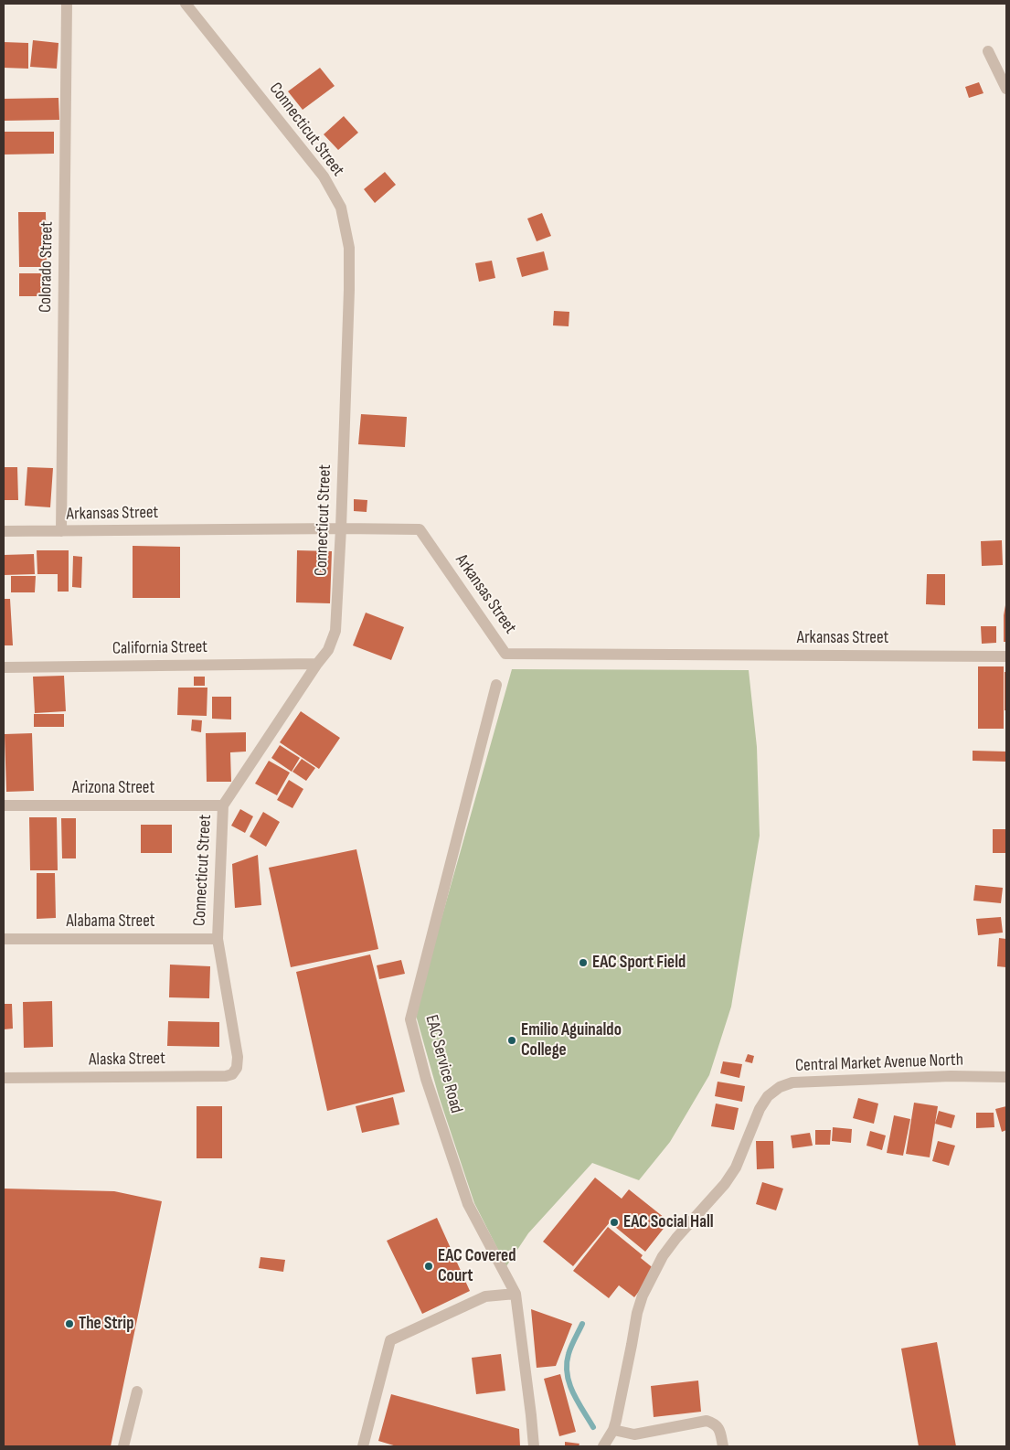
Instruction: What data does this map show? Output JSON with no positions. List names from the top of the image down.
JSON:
{
  "streets": {
    "street": [
      "Connecticut Street",
      "Colorado Street",
      "Arkansas Street",
      "California Street",
      "Arizona Street",
      "Alabama Street",
      "Alaska Street",
      "Central Market Avenue North",
      "EAC Service Road"
    ]
  },
  "crossings": [
    ["Connecticut Street", "Arkansas Street"],
    ["Connecticut Street", "California Street"],
    ["Connecticut Street", "Arizona Street"],
    ["Connecticut Street", "Alabama Street"],
    ["Connecticut Street", "Alaska Street"],
    ["Colorado Street", "Arkansas Street"]
  ],
  "places": [
    "EAC Sport Field",
    "Emilio Aguinaldo College",
    "EAC Social Hall",
    "EAC Covered Court",
    "The Strip"
  ]
}
